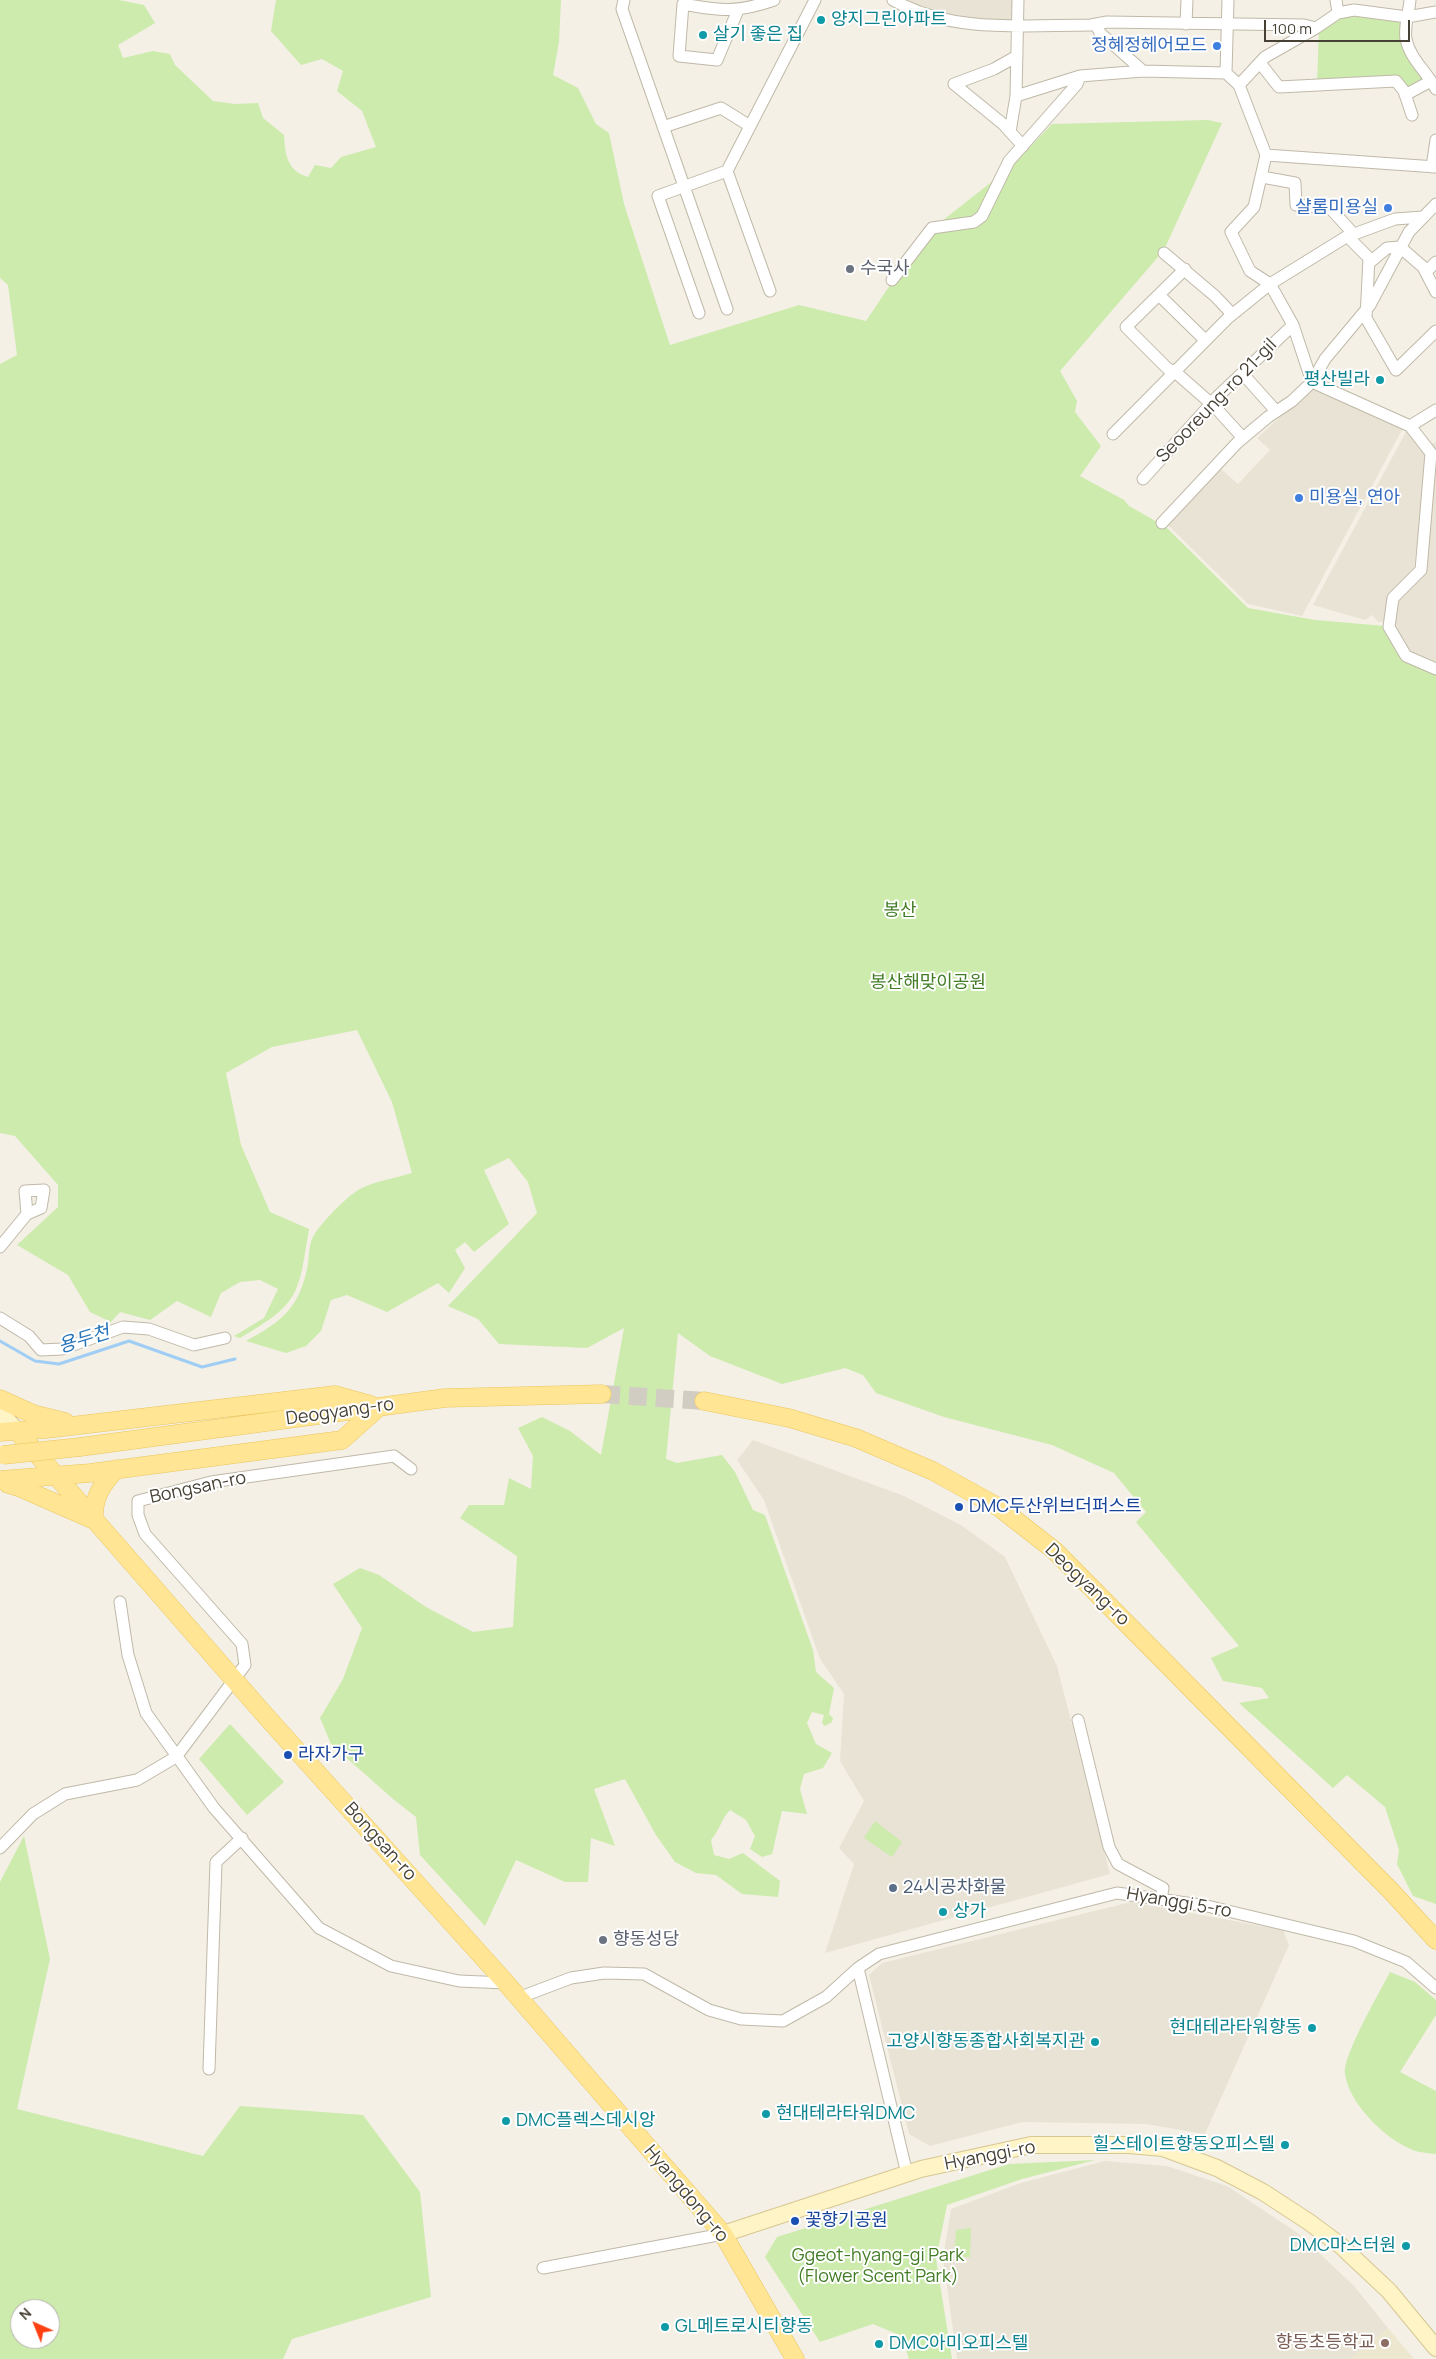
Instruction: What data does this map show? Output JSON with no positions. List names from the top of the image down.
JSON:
{
  "streets": {
    "main road": [
      "Deogyang-ro",
      "Bongsan-ro",
      "Hyanggi-ro",
      "Hyangdong-ro"
    ],
    "street": ["Seooreung-ro 21-gil", "Hyanggi 5-ro"]
  },
  "crossings": [
    ["Bongsan-ro", "Hyanggi 5-ro"],
    ["Bongsan-ro", "Hyangdong-ro"],
    ["Hyanggi 5-ro", "Hyangdong-ro"],
    ["Hyanggi-ro", "Hyangdong-ro"]
  ],
  "water": ["용두천"],
  "parks": ["봉산", "봉산해맞이공원", "Ggeot-hyang-gi Park (Flower Scent Park)"],
  "places": [
    "양지그린아파트",
    "살기 좋은 집",
    "정혜정헤어모드",
    "샬롬미용실",
    "수국사",
    "평산빌라",
    "미용실, 연아",
    "DMC두산위브더퍼스트",
    "라자가구",
    "24시공차화물",
    "상가",
    "향동성당",
    "현대테라타워향동",
    "고양시향동종합사회복지관",
    "현대테라타워DMC",
    "DMC플렉스데시앙",
    "힐스테이트향동오피스텔",
    "꽃향기공원",
    "DMC마스터원",
    "GL메트로시티향동",
    "향동초등학교",
    "DMC아미오피스텔"
  ],
  "scale_bar": "100 m",
  "north": "top left"
}
